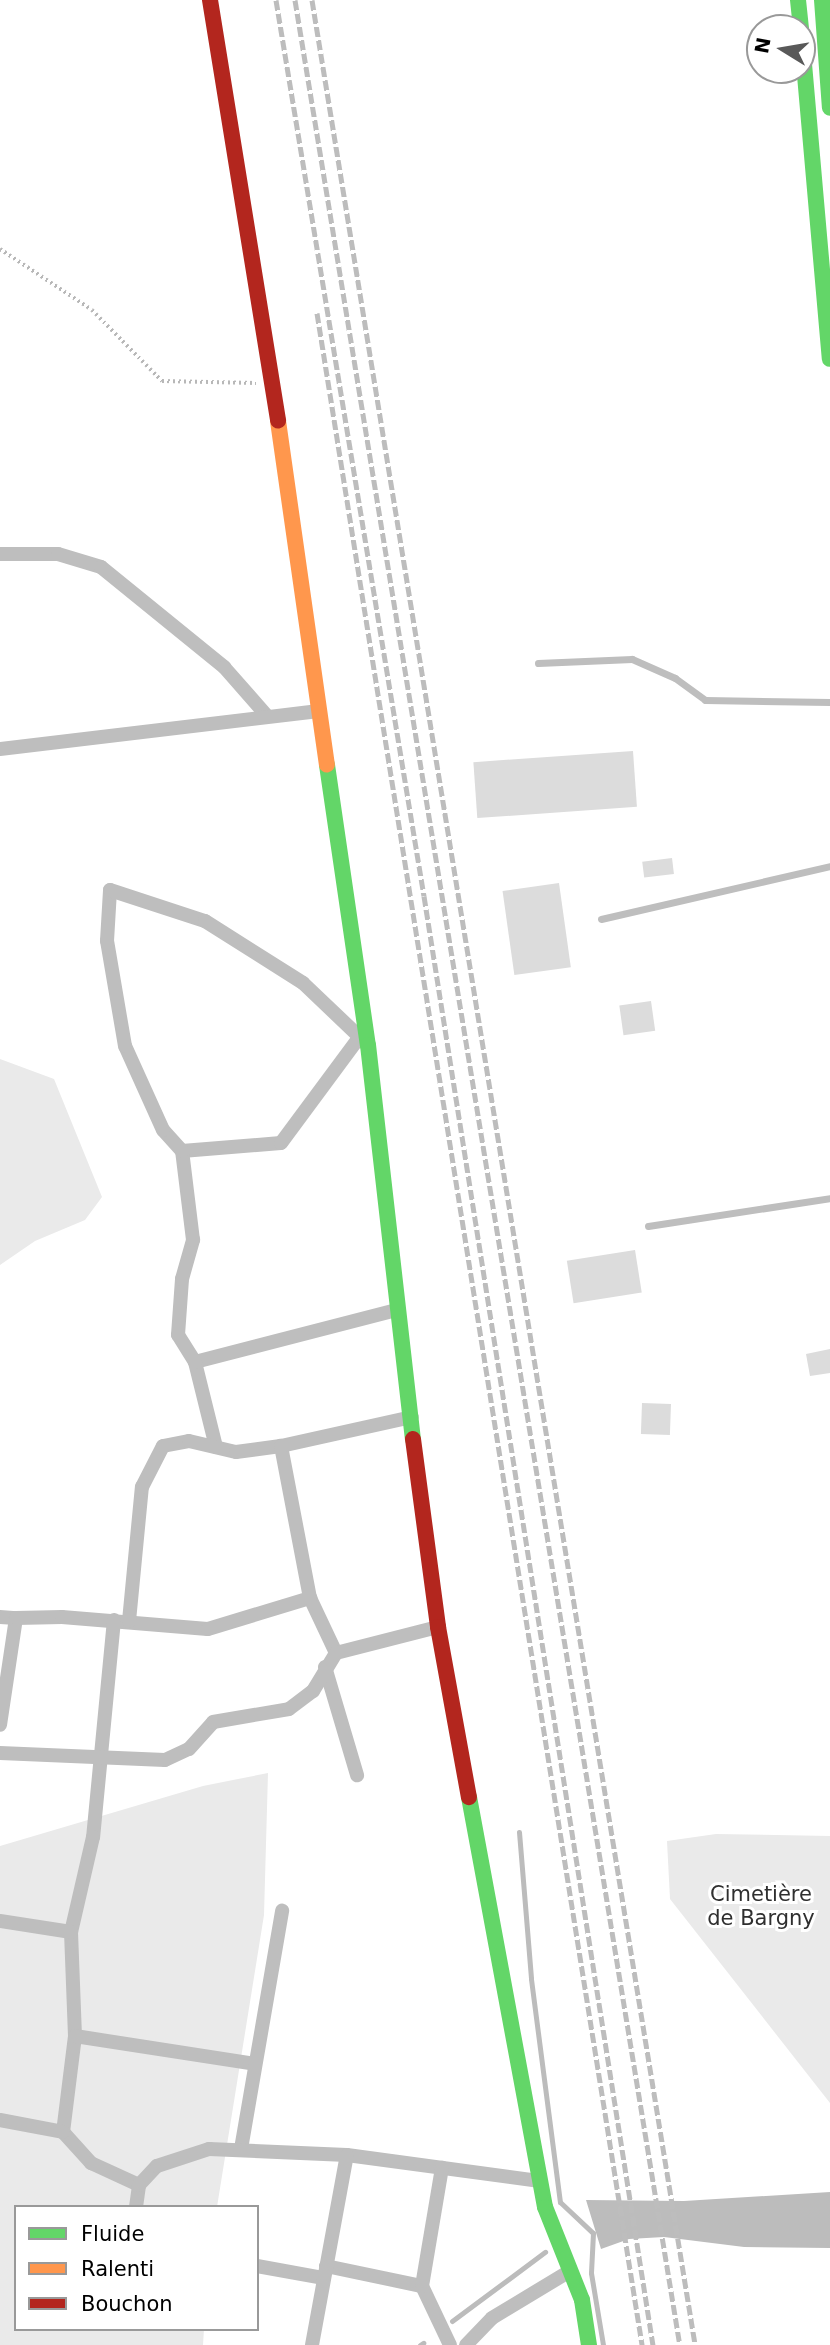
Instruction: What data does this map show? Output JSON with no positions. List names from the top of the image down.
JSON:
{
  "parks": ["Cimetière de Bargny"],
  "legend": ["Fluide", "Ralenti", "Bouchon"],
  "north": "left"
}
